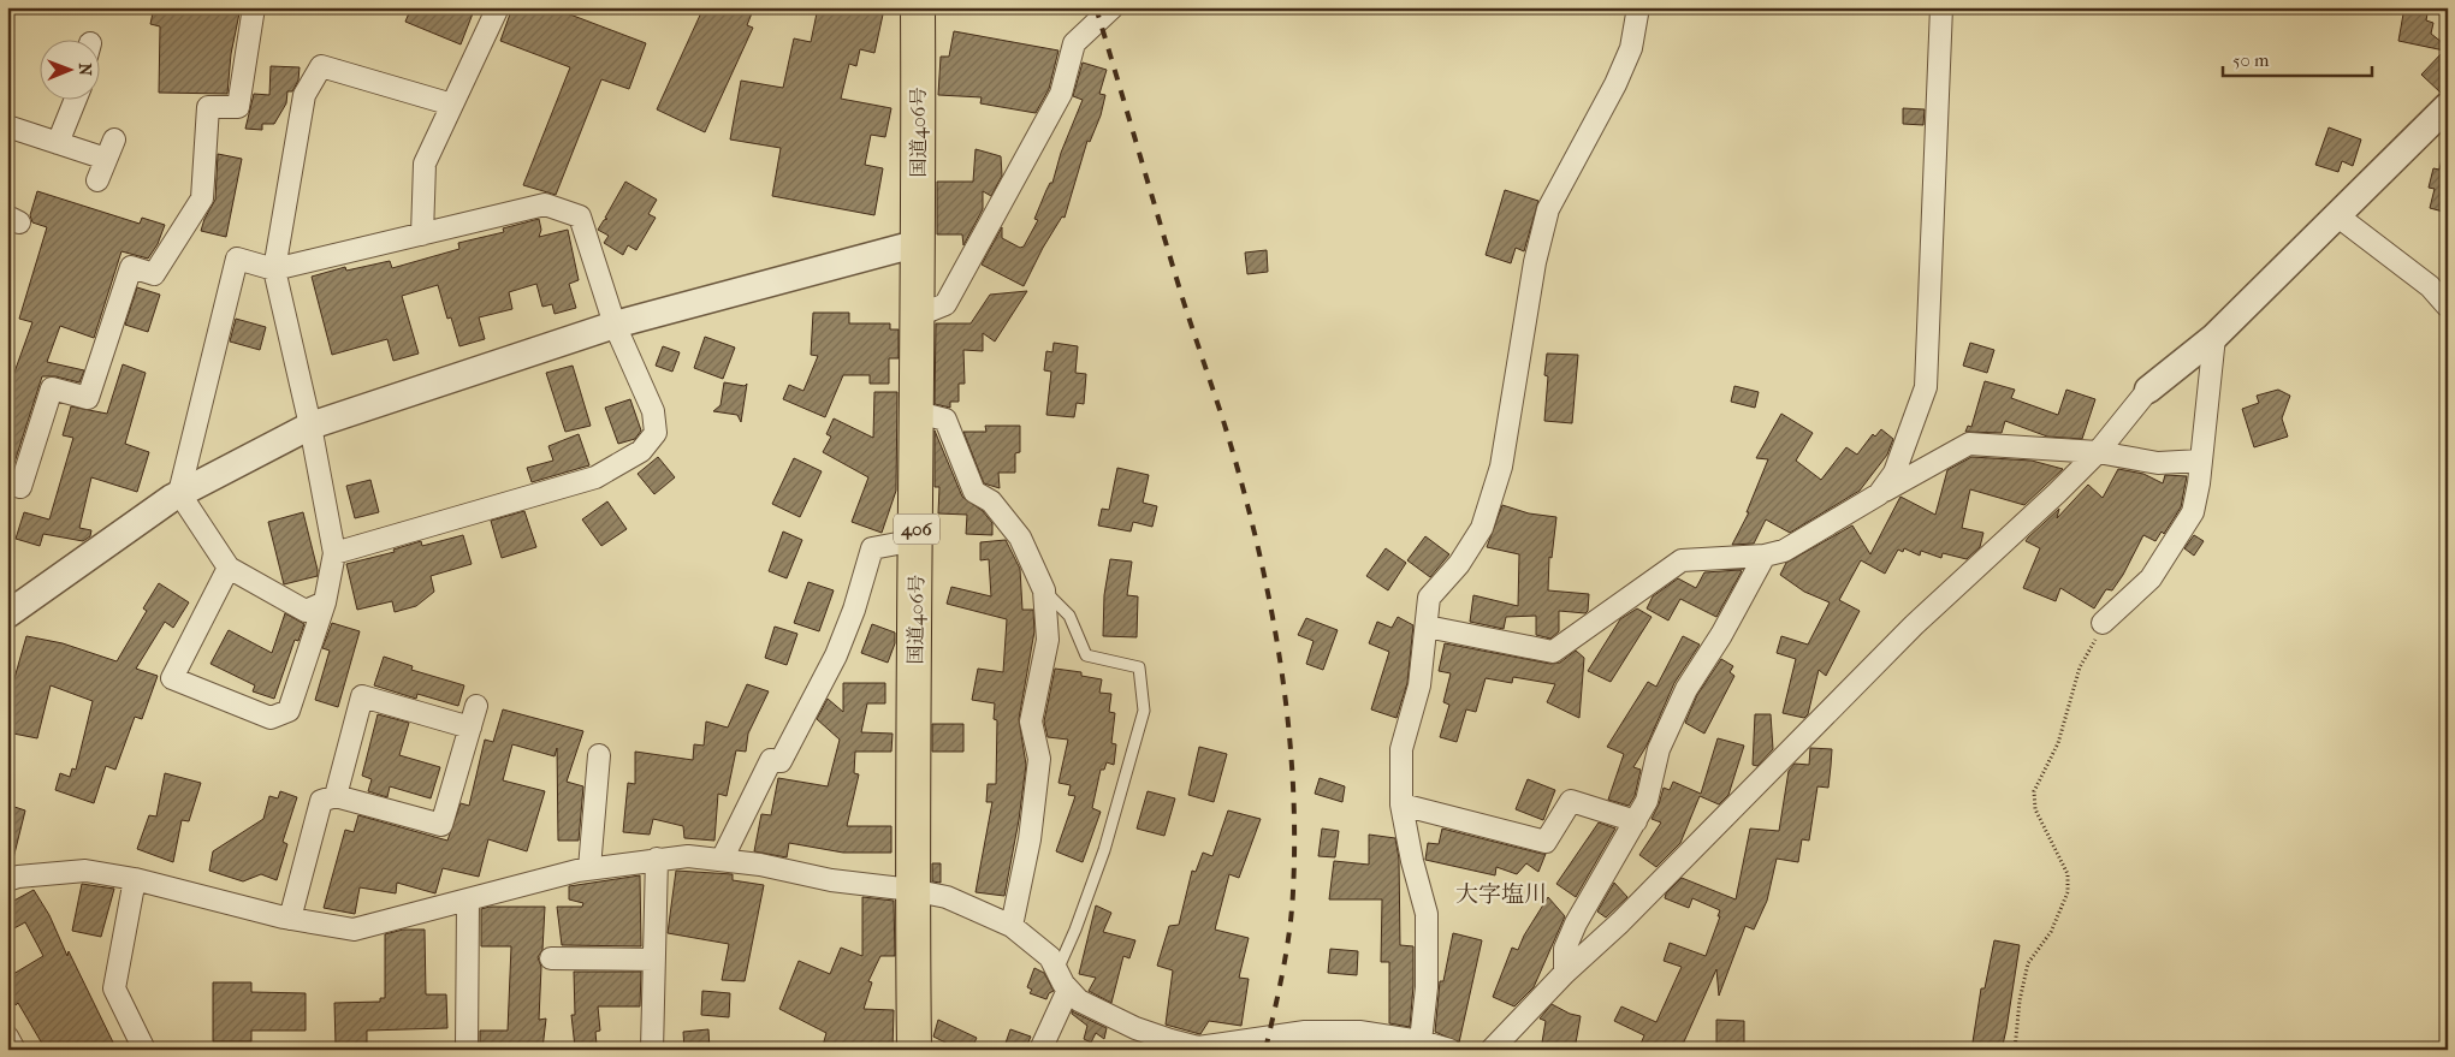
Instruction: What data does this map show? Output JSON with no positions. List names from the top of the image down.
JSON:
{
  "streets": {
    "highway": ["国道406号", "406"]
  },
  "districts": ["大字塩川"],
  "scale_bar": "50 m",
  "north": "right"
}
